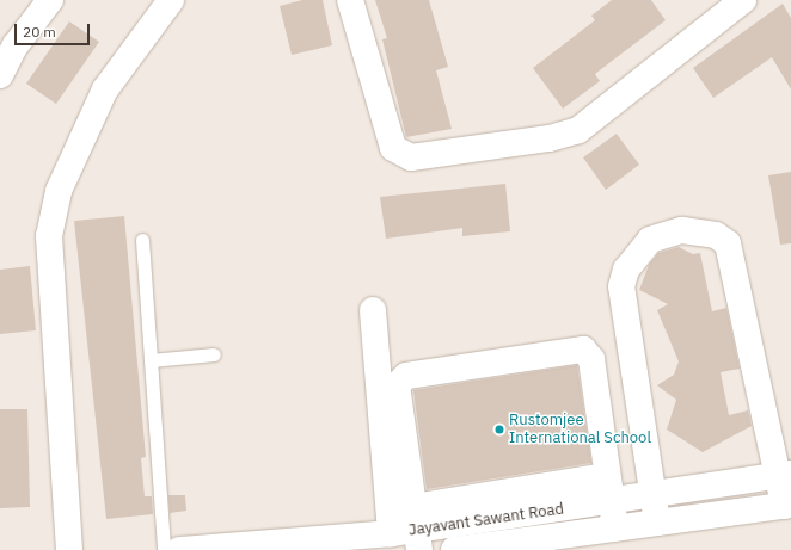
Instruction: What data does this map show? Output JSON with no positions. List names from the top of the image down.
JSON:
{
  "streets": {
    "street": ["Jayavant Sawant Road"]
  },
  "places": ["Rustomjee International School"],
  "scale_bar": "20 m"
}
